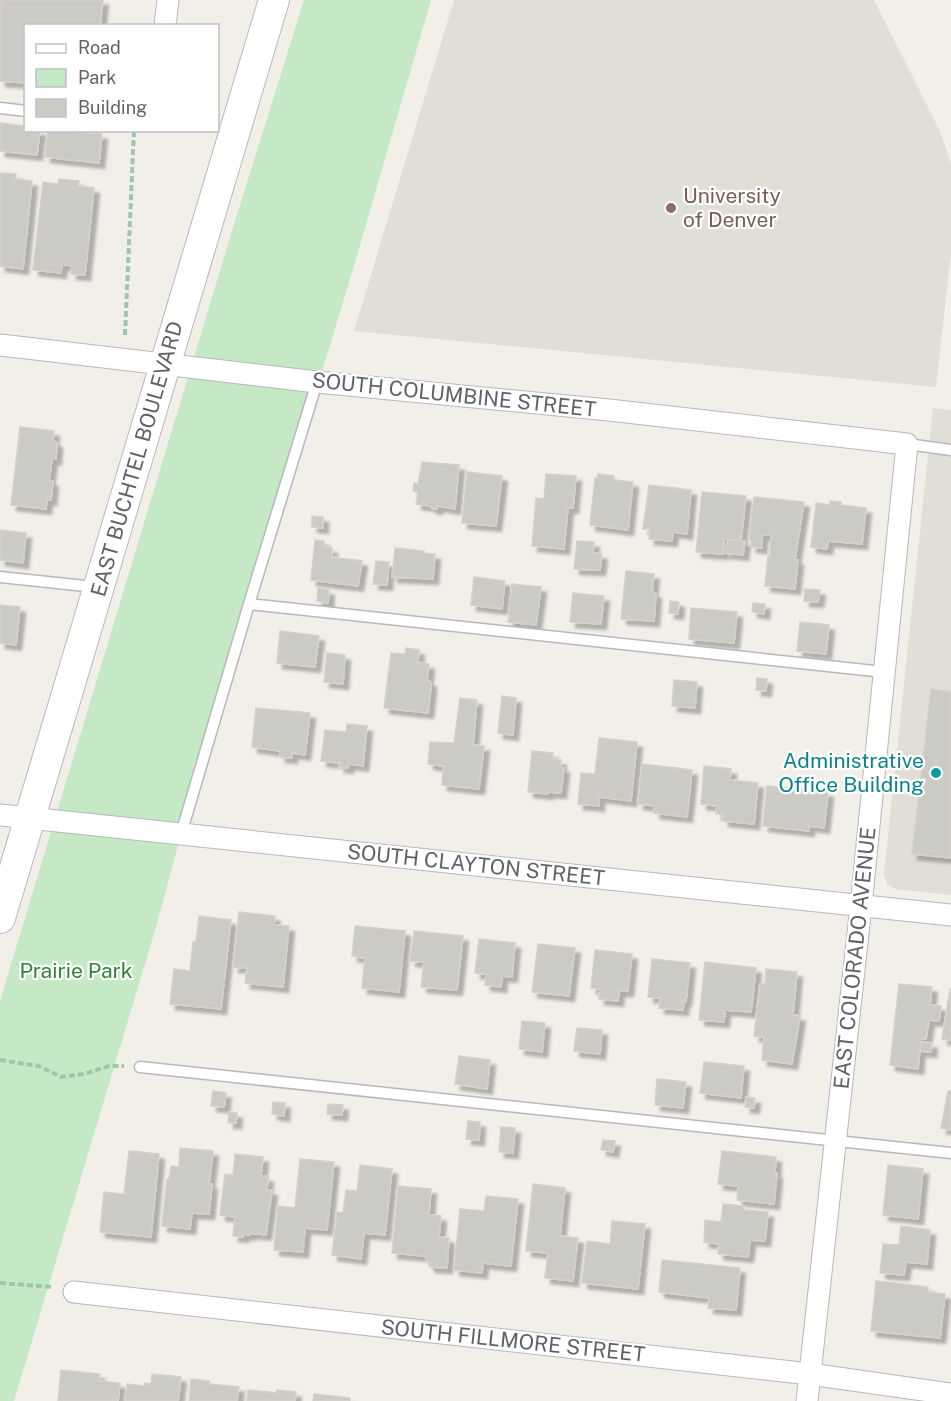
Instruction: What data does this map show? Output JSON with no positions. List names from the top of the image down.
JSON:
{
  "streets": {
    "main road": ["EAST BUCHTEL BOULEVARD"],
    "street": [
      "SOUTH COLUMBINE STREET",
      "SOUTH CLAYTON STREET",
      "EAST COLORADO AVENUE",
      "SOUTH FILLMORE STREET"
    ]
  },
  "crossings": [
    ["SOUTH COLUMBINE STREET", "EAST BUCHTEL BOULEVARD"],
    ["SOUTH COLUMBINE STREET", "EAST COLORADO AVENUE"],
    ["EAST BUCHTEL BOULEVARD", "SOUTH CLAYTON STREET"],
    ["SOUTH CLAYTON STREET", "EAST COLORADO AVENUE"],
    ["EAST COLORADO AVENUE", "SOUTH FILLMORE STREET"]
  ],
  "parks": ["Prairie Park"],
  "places": ["University of Denver", "Administrative Office Building"],
  "legend": ["Road", "Park", "Building"]
}
